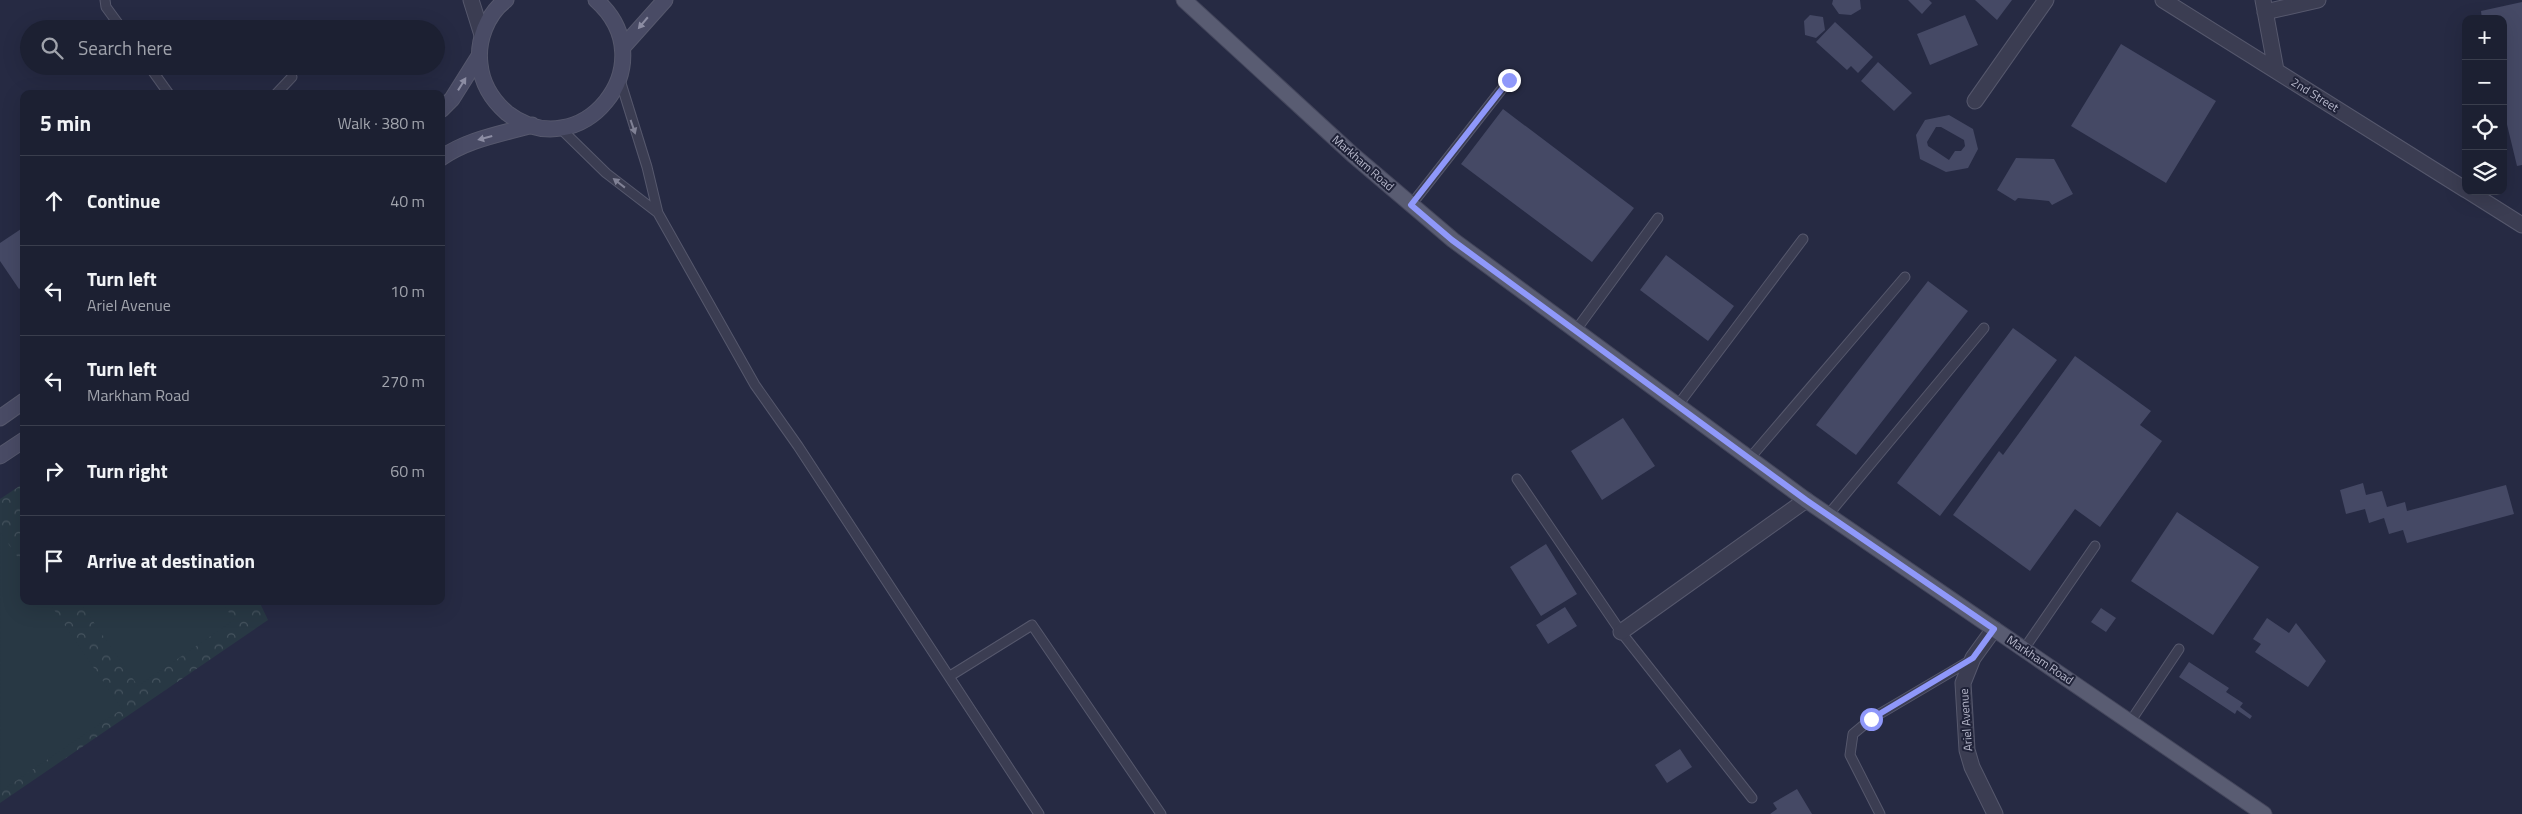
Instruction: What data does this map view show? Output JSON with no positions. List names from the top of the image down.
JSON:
{
  "streets": {
    "main road": ["Markham Road"],
    "street": ["2nd Street", "Ariel Avenue"]
  },
  "crossings": [
    ["Markham Road", "Ariel Avenue"]
  ],
  "page": {
    "map_buttons": ["+", "−"],
    "search": "Search here",
    "heading": ["5 min", "Walk · 380 m"],
    "list": [
      ["Continue", "40 m"],
      ["Turn left", "Ariel Avenue", "10 m"],
      ["Turn left", "Markham Road", "270 m"],
      ["Turn right", "60 m"],
      "Arrive at destination"
    ]
  }
}
